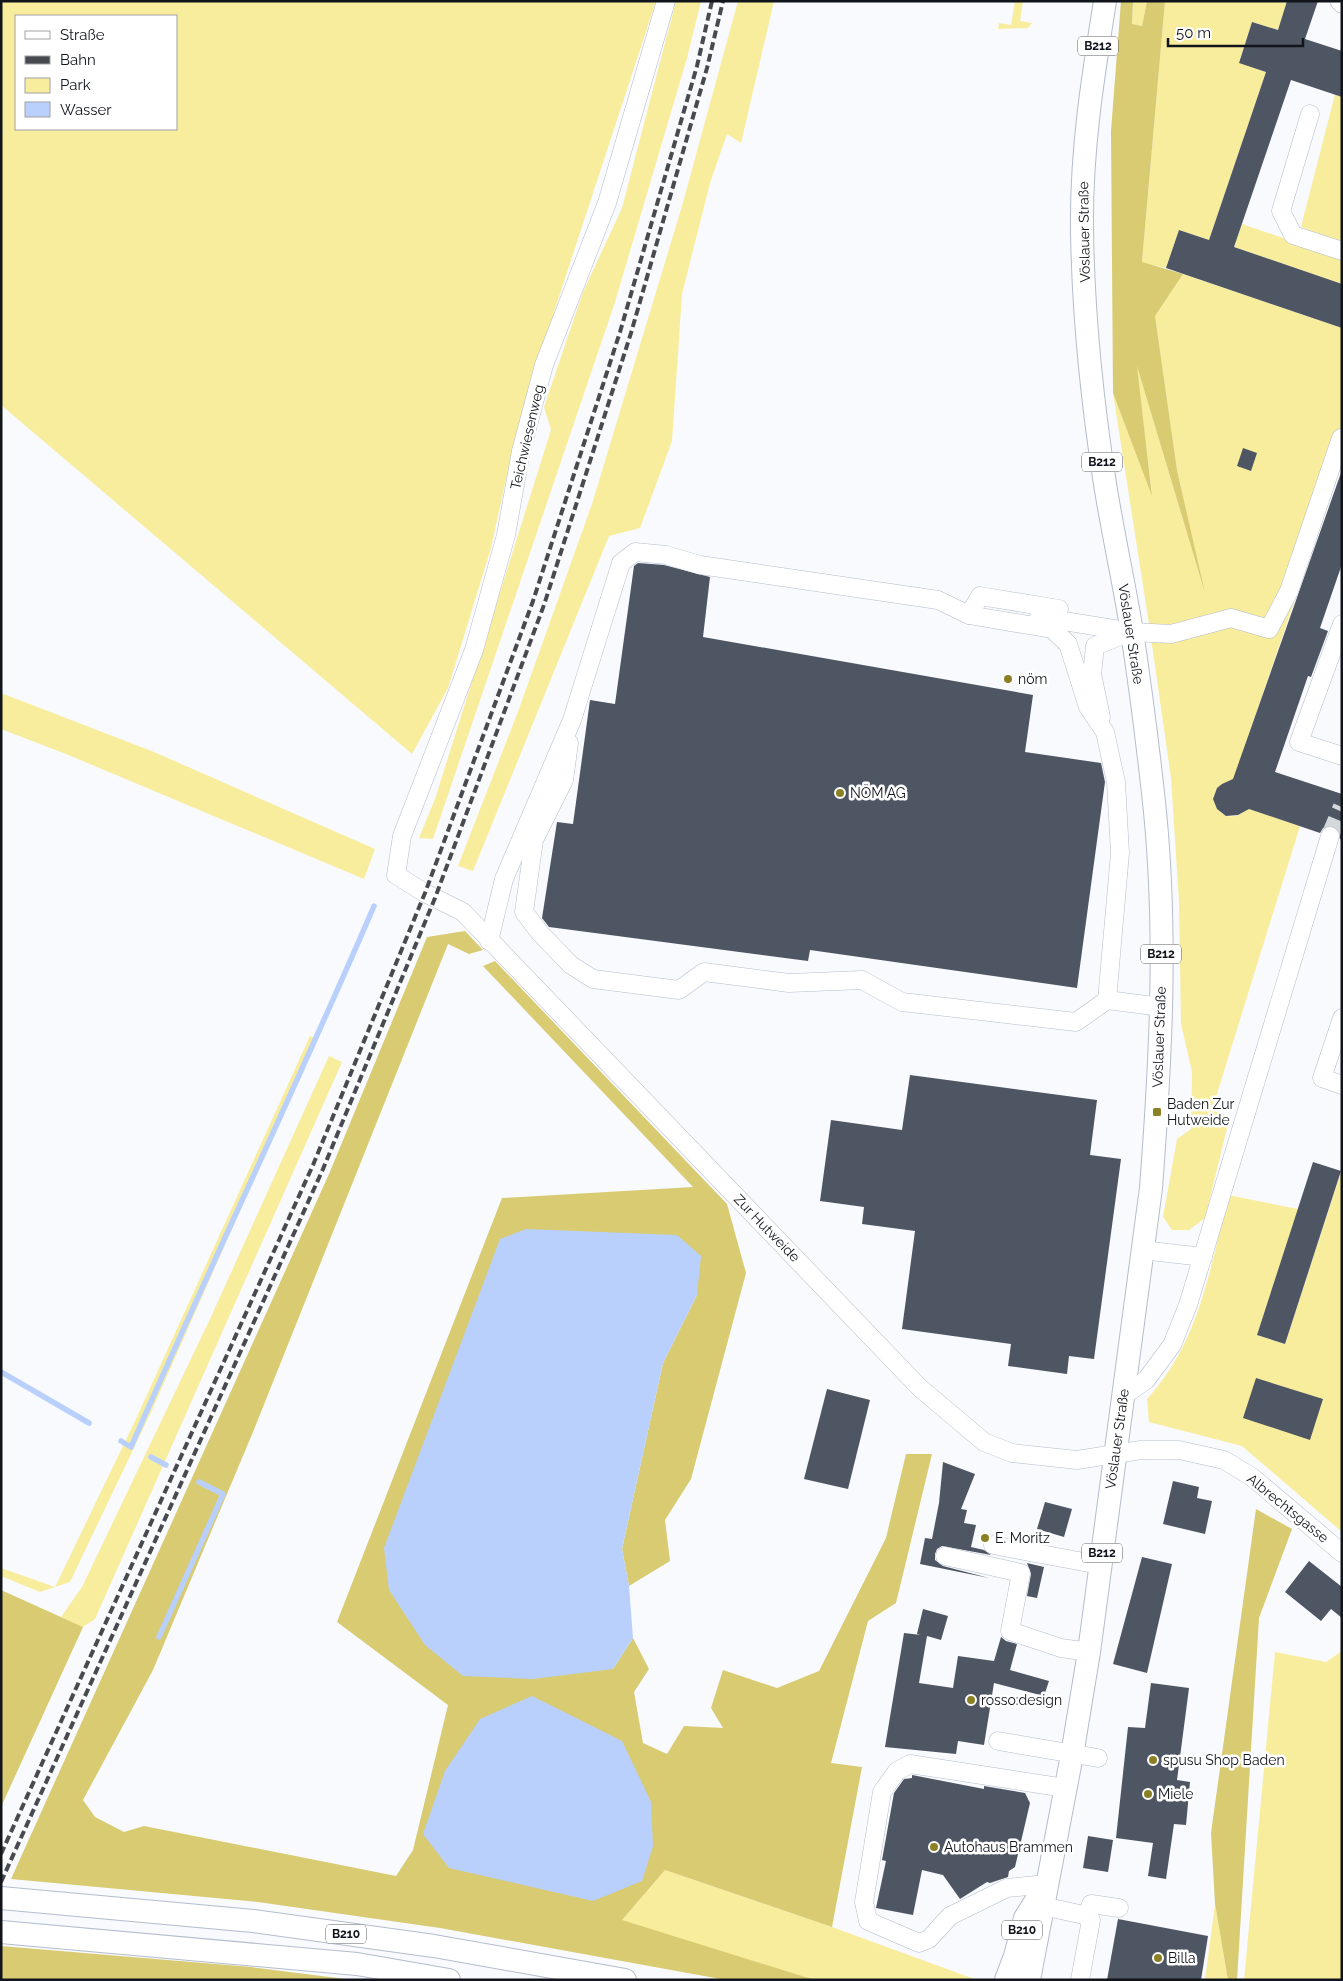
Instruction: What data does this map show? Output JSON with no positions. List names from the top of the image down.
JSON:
{
  "streets": {
    "main road": ["B212", "Vöslauer Straße", "B210"],
    "street": ["Teichwiesenweg", "Zur Hutweide", "Albrechtsgasse"]
  },
  "crossings": [
    ["Vöslauer Straße", "Zur Hutweide"],
    ["Vöslauer Straße", "Albrechtsgasse"],
    ["Vöslauer Straße", "B210"],
    ["Teichwiesenweg", "Zur Hutweide"],
    ["Zur Hutweide", "Albrechtsgasse"]
  ],
  "places": {
    "other": [
      "nöm",
      "NÖM AG",
      "E. Moritz",
      "rosso:design",
      "spusu Shop Baden",
      "Miele",
      "Autohaus Brammen",
      "Billa"
    ],
    "transit": ["Baden Zur Hutweide"]
  },
  "legend": [
    "Straße",
    "Bahn",
    "Park",
    "Wasser"
  ],
  "scale_bar": "50 m"
}
